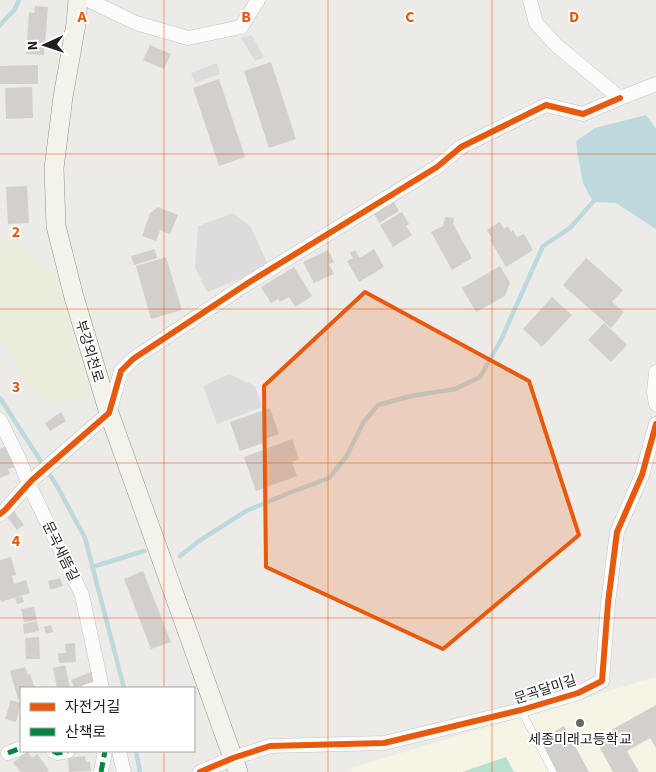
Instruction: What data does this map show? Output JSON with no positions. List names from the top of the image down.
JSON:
{
  "streets": {
    "main road": ["부강외천로"],
    "street": ["문곡새뜸길", "문곡달미길"]
  },
  "crossings": [
    ["부강외천로", "문곡달미길"]
  ],
  "places": ["세종미래고등학교"],
  "legend": ["자전거길", "산책로"],
  "north": "left",
  "grid": {
    "columns": [
      "A",
      "B",
      "C",
      "D"
    ],
    "rows": ["2", "3", "4"]
  }
}
